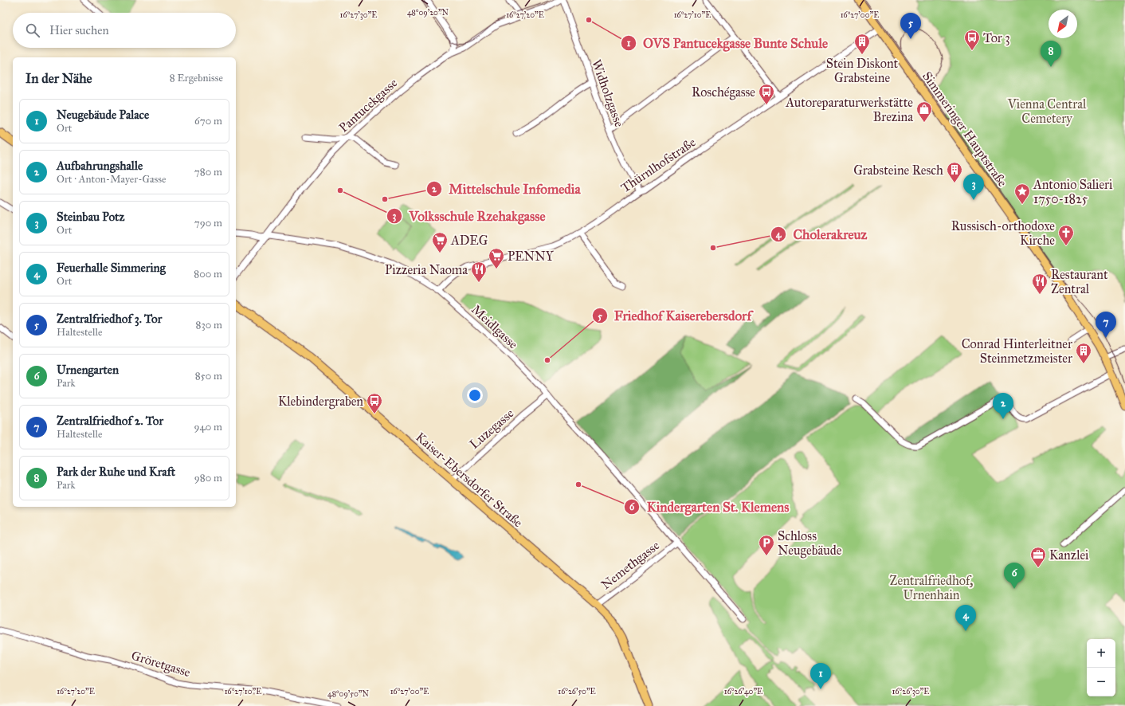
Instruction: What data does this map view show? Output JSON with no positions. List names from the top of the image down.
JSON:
{
  "streets": {
    "main road": ["Simmeringer Hauptstraße", "Kaiser-Ebersdorfer Straße"],
    "street": [
      "Widholzgasse",
      "Pantucekgasse",
      "Thürnlhofstraße",
      "Meidlgasse",
      "Luzegasse",
      "Nemethgasse",
      "Gröretgasse"
    ]
  },
  "crossings": [
    ["Widholzgasse", "Thürnlhofstraße"],
    ["Pantucekgasse", "Meidlgasse"],
    ["Simmeringer Hauptstraße", "Thürnlhofstraße"],
    ["Thürnlhofstraße", "Meidlgasse"],
    ["Meidlgasse", "Luzegasse"],
    ["Meidlgasse", "Nemethgasse"],
    ["Luzegasse", "Kaiser-Ebersdorfer Straße"],
    ["Kaiser-Ebersdorfer Straße", "Nemethgasse"]
  ],
  "parks": ["Vienna Central Cemetery", "Zentralfriedhof, Urnenhain"],
  "places": {
    "other": [
      "OVS Pantucekgasse Bunte Schule",
      "Volksschule Rzehakgasse",
      "Mittelschule Infomedia",
      "Cholerakreuz",
      "Friedhof Kaiserebersdorf",
      "Kindergarten St. Klemens"
    ],
    "bus stop": ["Tor 3", "Roschégasse", "Klebindergraben"],
    "building": ["Stein Diskont Grabsteine", "Grabsteine Resch", "Conrad Hinterleitner Steinmetzmeister"],
    "shop": ["Autoreparaturwerkstätte Brezina"],
    "place": ["Antonio Salieri 1750-1825"],
    "church": ["Russisch-orthodoxe Kirche"],
    "supermarket": ["ADEG", "PENNY"],
    "restaurant": ["Pizzeria Naoma", "Restaurant Zentral"],
    "parking": ["Schloss Neugebäude"],
    "office": ["Kanzlei"]
  },
  "north": "bottom left",
  "page": {
    "pins": [
      "5",
      "8",
      "3",
      "7",
      "2",
      "6",
      "4",
      "1"
    ],
    "search": "Hier suchen",
    "heading": ["In der Nähe", "8 Ergebnisse"],
    "list": [
      {
        "mark": "1",
        "name": "Neugebäude Palace",
        "note": "Ort",
        "value": "670 m"
      },
      {
        "mark": "2",
        "name": "Aufbahrungshalle",
        "note": "Ort · Anton-Mayer-Gasse",
        "value": "780 m"
      },
      {
        "mark": "3",
        "name": "Steinbau Potz",
        "note": "Ort",
        "value": "790 m"
      },
      {
        "mark": "4",
        "name": "Feuerhalle Simmering",
        "note": "Ort",
        "value": "800 m"
      },
      {
        "mark": "5",
        "name": "Zentralfriedhof 3. Tor",
        "note": "Haltestelle",
        "value": "830 m"
      },
      {
        "mark": "6",
        "name": "Urnengarten",
        "note": "Park",
        "value": "850 m"
      },
      {
        "mark": "7",
        "name": "Zentralfriedhof 2. Tor",
        "note": "Haltestelle",
        "value": "940 m"
      },
      {
        "mark": "8",
        "name": "Park der Ruhe und Kraft",
        "note": "Park",
        "value": "980 m"
      }
    ],
    "map_buttons": ["+", "−"]
  },
  "coordinates": [
    "48°09'20\"N",
    "16°27'20\"E",
    "16°27'10\"E",
    "16°27'30\"E",
    "16°27'00\"E",
    "16°26'50\"E",
    "16°26'40\"E",
    "16°26'30\"E",
    "48°09'50\"N"
  ]
}
